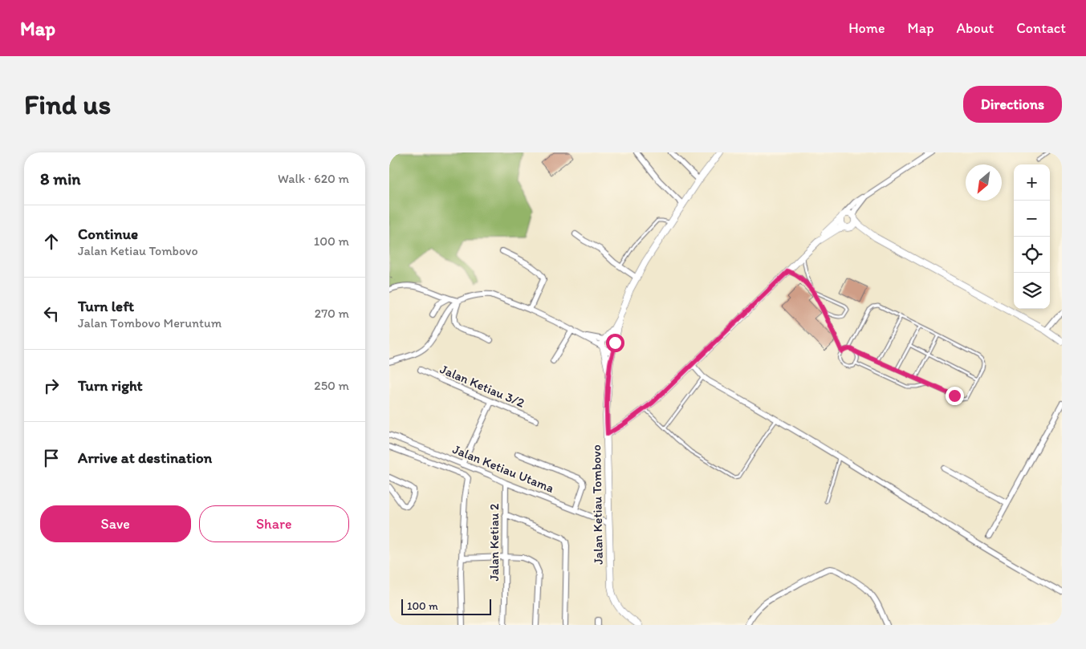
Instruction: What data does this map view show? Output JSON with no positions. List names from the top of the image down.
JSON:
{
  "streets": {
    "street": [
      "Jalan Ketiau 3/2",
      "Jalan Ketiau Utama",
      "Jalan Ketiau Tombovo",
      "Jalan Ketiau 2"
    ]
  },
  "crossings": [
    ["Jalan Ketiau Utama", "Jalan Ketiau Tombovo"],
    ["Jalan Ketiau Utama", "Jalan Ketiau 2"]
  ],
  "scale_bar": "100 m",
  "north": "bottom left",
  "page": {
    "header": "Map",
    "nav": [
      "Home",
      "Map",
      "About",
      "Contact"
    ],
    "buttons": [
      "Directions",
      ["Save", "Share"]
    ],
    "title": "Find us",
    "heading": ["8 min", "Walk · 620 m"],
    "map_buttons": ["+", "−"],
    "list": [
      ["Continue", "Jalan Ketiau Tombovo", "100 m"],
      ["Turn left", "Jalan Tombovo Meruntum", "270 m"],
      ["Turn right", "250 m"],
      "Arrive at destination"
    ],
    "scale": "100 m"
  }
}
